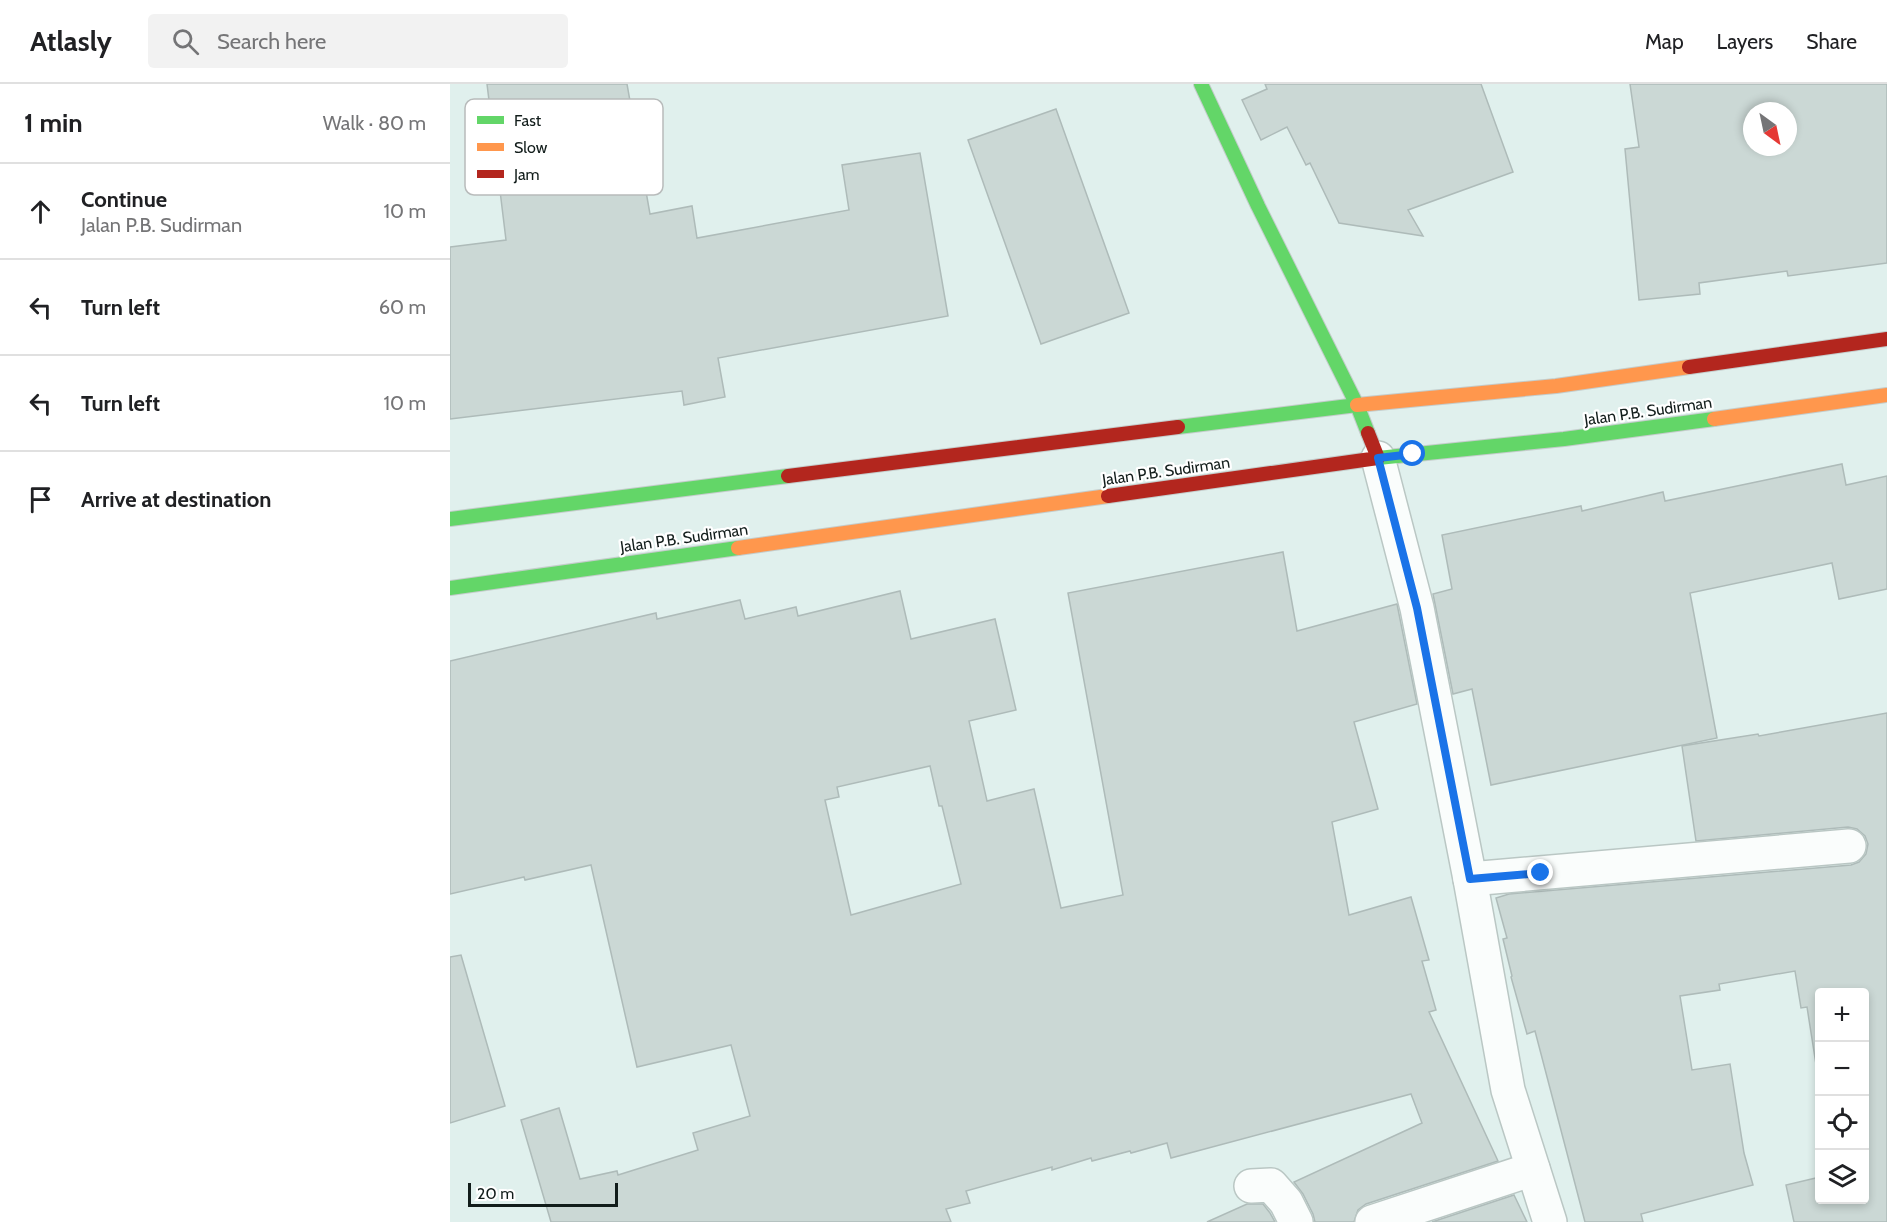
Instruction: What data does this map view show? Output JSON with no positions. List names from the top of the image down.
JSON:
{
  "streets": {
    "main road": ["Jalan P.B. Sudirman"]
  },
  "legend": ["Fast", "Slow", "Jam"],
  "scale_bar": "20 m",
  "north": "bottom right",
  "page": {
    "header": "Atlasly",
    "search": "Search here",
    "nav": ["Map", "Layers", "Share"],
    "heading": ["1 min", "Walk · 80 m"],
    "list": [
      ["Continue", "Jalan P.B. Sudirman", "10 m"],
      ["Turn left", "60 m"],
      ["Turn left", "10 m"],
      "Arrive at destination"
    ],
    "map_buttons": ["+", "−"],
    "scale": "20 m"
  }
}
